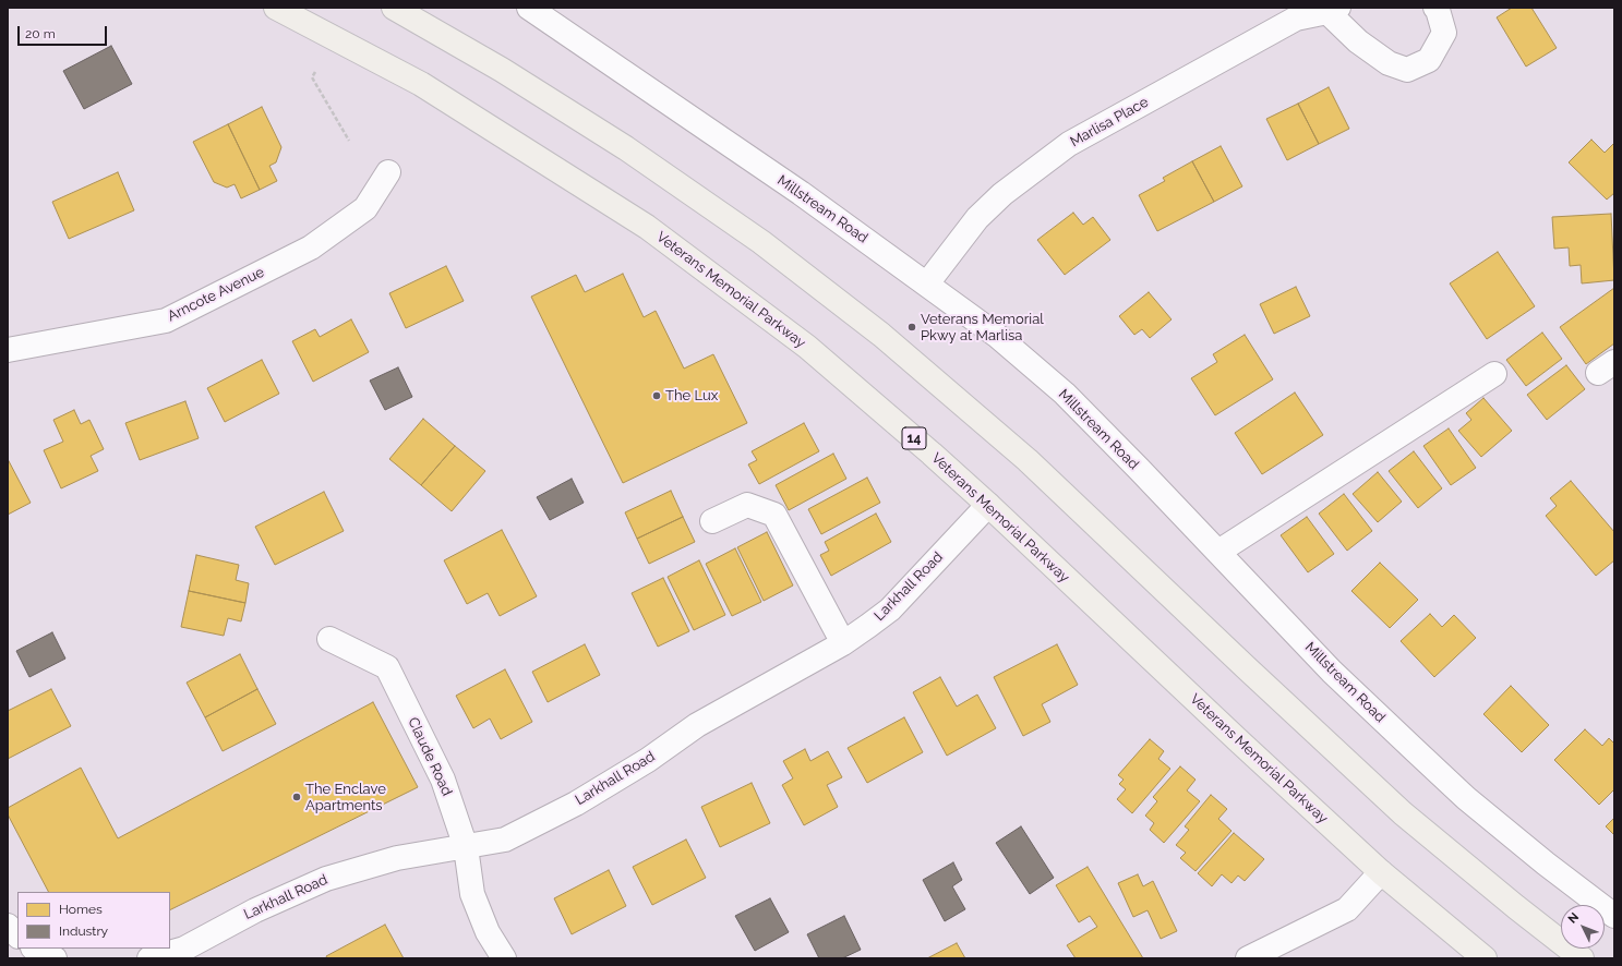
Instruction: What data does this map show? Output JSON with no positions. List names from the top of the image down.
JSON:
{
  "streets": {
    "main road": ["Veterans Memorial Parkway", "14"],
    "street": [
      "Marlisa Place",
      "Millstream Road",
      "Arncote Avenue",
      "Larkhall Road",
      "Claude Road"
    ]
  },
  "crossings": [
    ["Marlisa Place", "Millstream Road"],
    ["Veterans Memorial Parkway", "Larkhall Road"],
    ["Larkhall Road", "Claude Road"]
  ],
  "places": ["Veterans Memorial Pkwy at Marlisa", "The Lux", "The Enclave Apartments"],
  "legend": ["Homes", "Industry"],
  "scale_bar": "20 m",
  "north": "top left"
}
